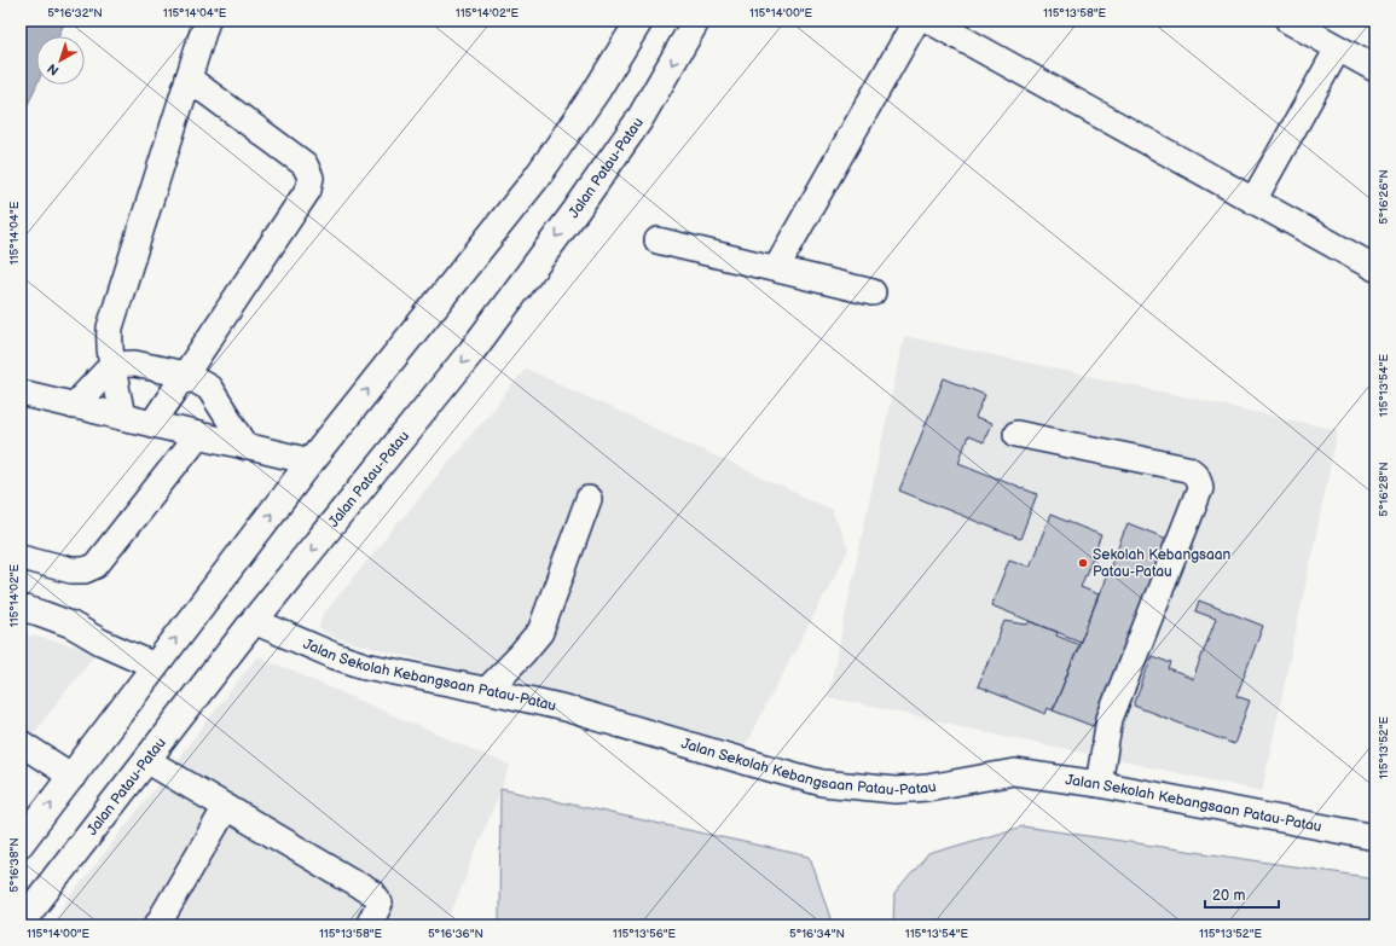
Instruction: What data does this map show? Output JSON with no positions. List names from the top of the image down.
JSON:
{
  "streets": {
    "main road": ["Jalan Patau-Patau"],
    "street": ["Jalan Sekolah Kebangsaan Patau-Patau"]
  },
  "crossings": [
    ["Jalan Patau-Patau", "Jalan Sekolah Kebangsaan Patau-Patau"]
  ],
  "places": ["Sekolah Kebangsaan Patau-Patau"],
  "scale_bar": "20 m",
  "north": "bottom left",
  "coordinates": [
    "5°16'32\"N",
    "115°14'04\"E",
    "115°14'02\"E",
    "115°14'00\"E",
    "115°13'58\"E",
    "5°16'26\"N",
    "115°13'54\"E",
    "5°16'28\"N",
    "115°13'52\"E",
    "5°16'38\"N",
    "5°16'36\"N",
    "115°13'56\"E",
    "5°16'34\"N"
  ]
}
